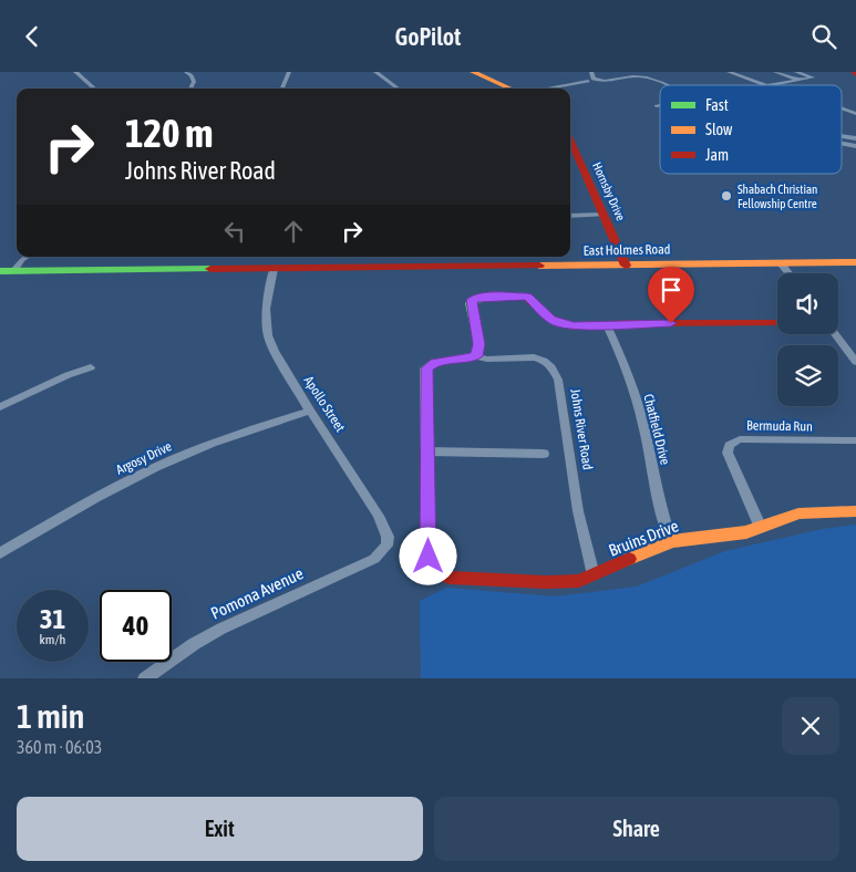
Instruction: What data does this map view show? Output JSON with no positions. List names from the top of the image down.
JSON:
{
  "streets": {
    "street": [
      "Hornsby Drive",
      "East Holmes Road",
      "Apollo Street",
      "Bermuda Run",
      "Johns River Road",
      "Chatfield Drive",
      "Argosy Drive",
      "Bruins Drive",
      "Pomona Avenue"
    ]
  },
  "crossings": [
    ["Hornsby Drive", "East Holmes Road"],
    ["East Holmes Road", "Apollo Street"],
    ["Apollo Street", "Argosy Drive"],
    ["Apollo Street", "Pomona Avenue"],
    ["Bermuda Run", "Bruins Drive"],
    ["Johns River Road", "Bruins Drive"],
    ["Chatfield Drive", "Bruins Drive"]
  ],
  "places": ["Shabach Christian Fellowship Centre"],
  "legend": ["Fast", "Slow", "Jam"],
  "page": {
    "header": "GoPilot",
    "turn": ["120 m", "Johns River Road"],
    "speed": "31 km/h",
    "limit": "40",
    "heading": ["1 min", "360 m · 06:03"],
    "buttons": ["Exit", "Share"]
  }
}
